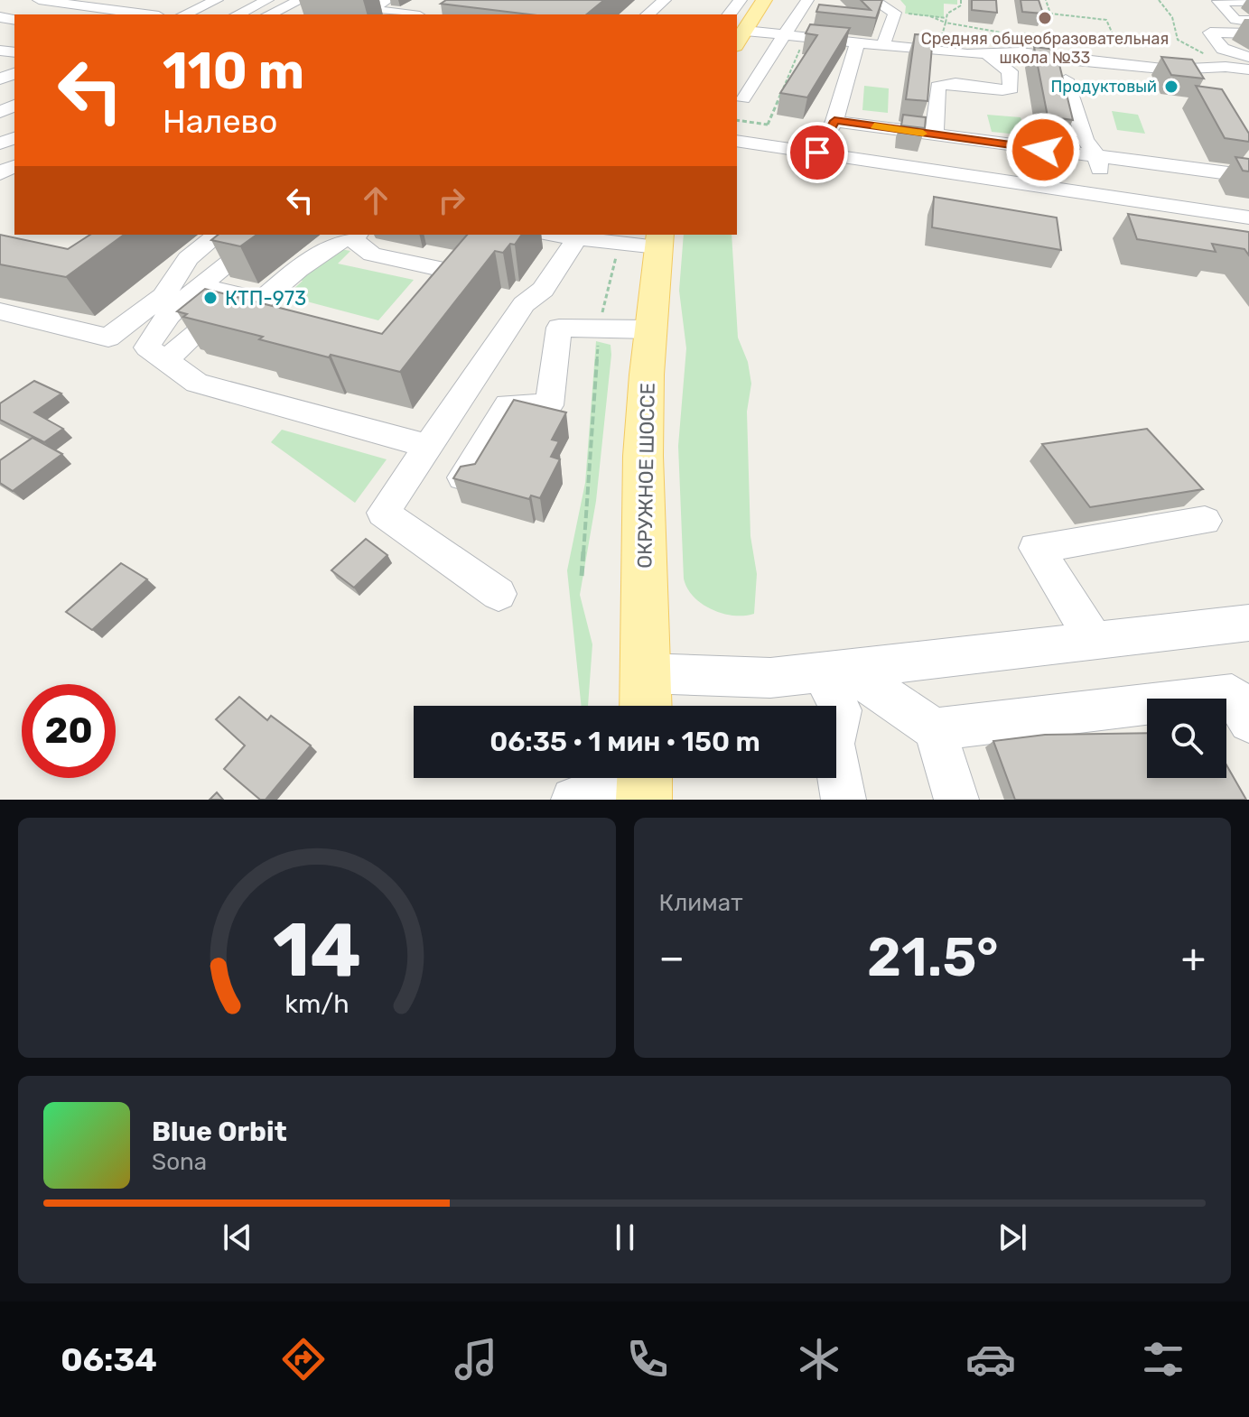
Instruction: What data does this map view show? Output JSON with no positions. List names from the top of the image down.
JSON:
{
  "streets": {
    "main road": ["ОКРУЖНОЕ ШОССЕ"]
  },
  "places": ["Средняя общеобразовательная школа №33", "Продуктовый", "КТП-973"],
  "page": {
    "turn": ["110 m", "Налево"],
    "limit": "20",
    "trip": "06:35 · 1 мин · 150 m",
    "tile": "Климат",
    "heat": ["−", "21.5°", "+"],
    "song": ["Blue Orbit", "Sona"],
    "tabs": "06:34",
    "gauge": ["14", "km/h"]
  }
}
